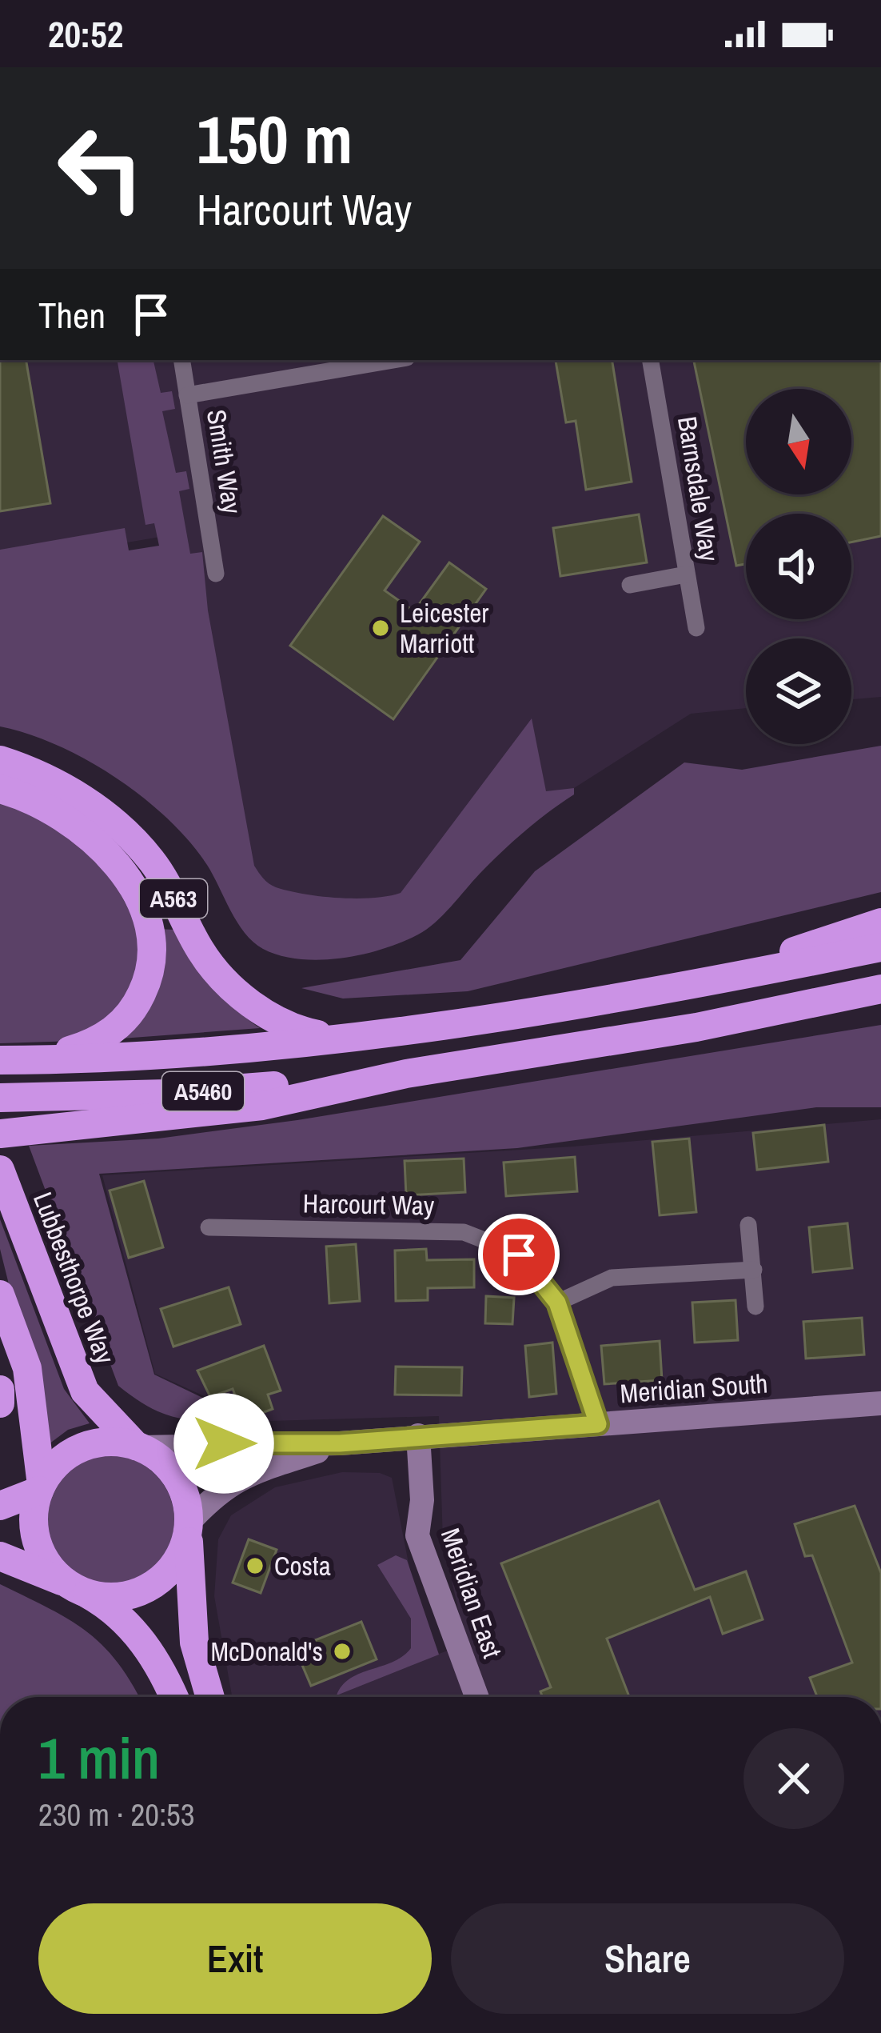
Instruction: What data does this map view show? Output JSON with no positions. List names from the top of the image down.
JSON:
{
  "streets": {
    "highway": ["A563", "A5460", "Lubbesthorpe Way"],
    "street": [
      "Smith Way",
      "Barnsdale Way",
      "Harcourt Way",
      "Meridian South",
      "Meridian East"
    ]
  },
  "crossings": [
    ["A563", "A5460"],
    ["Harcourt Way", "Meridian South"],
    ["Lubbesthorpe Way", "Meridian South"],
    ["Meridian South", "Meridian East"]
  ],
  "places": ["Leicester Marriott", "Costa", "McDonald's"],
  "north": "bottom",
  "page": {
    "status": "20:52",
    "turn": ["150 m", "Harcourt Way"],
    "then": "Then",
    "heading": ["1 min", "230 m · 20:53"],
    "buttons": ["Exit", "Share"]
  }
}
